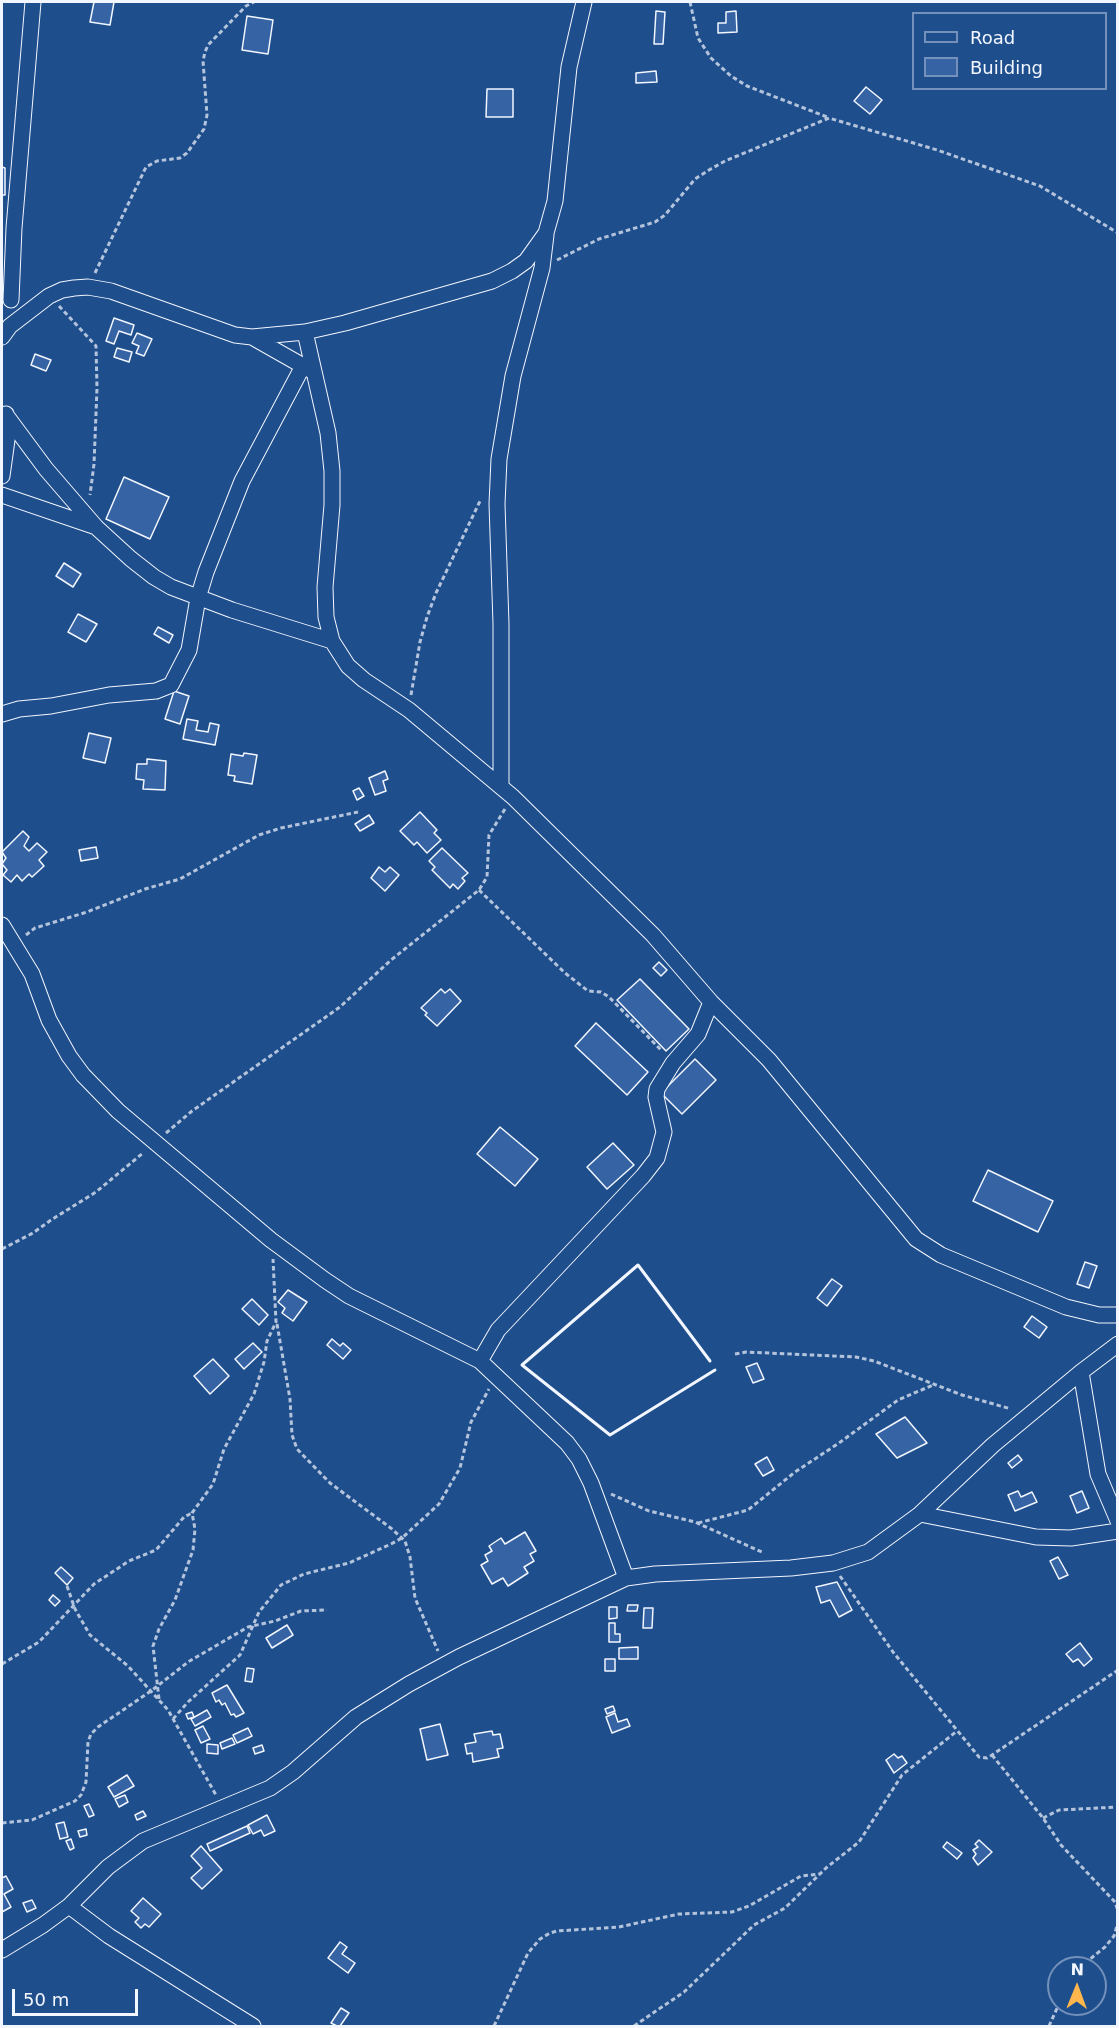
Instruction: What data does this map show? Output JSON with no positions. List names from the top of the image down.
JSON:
{
  "legend": ["Road", "Building"],
  "scale_bar": "50 m",
  "north": "top"
}
